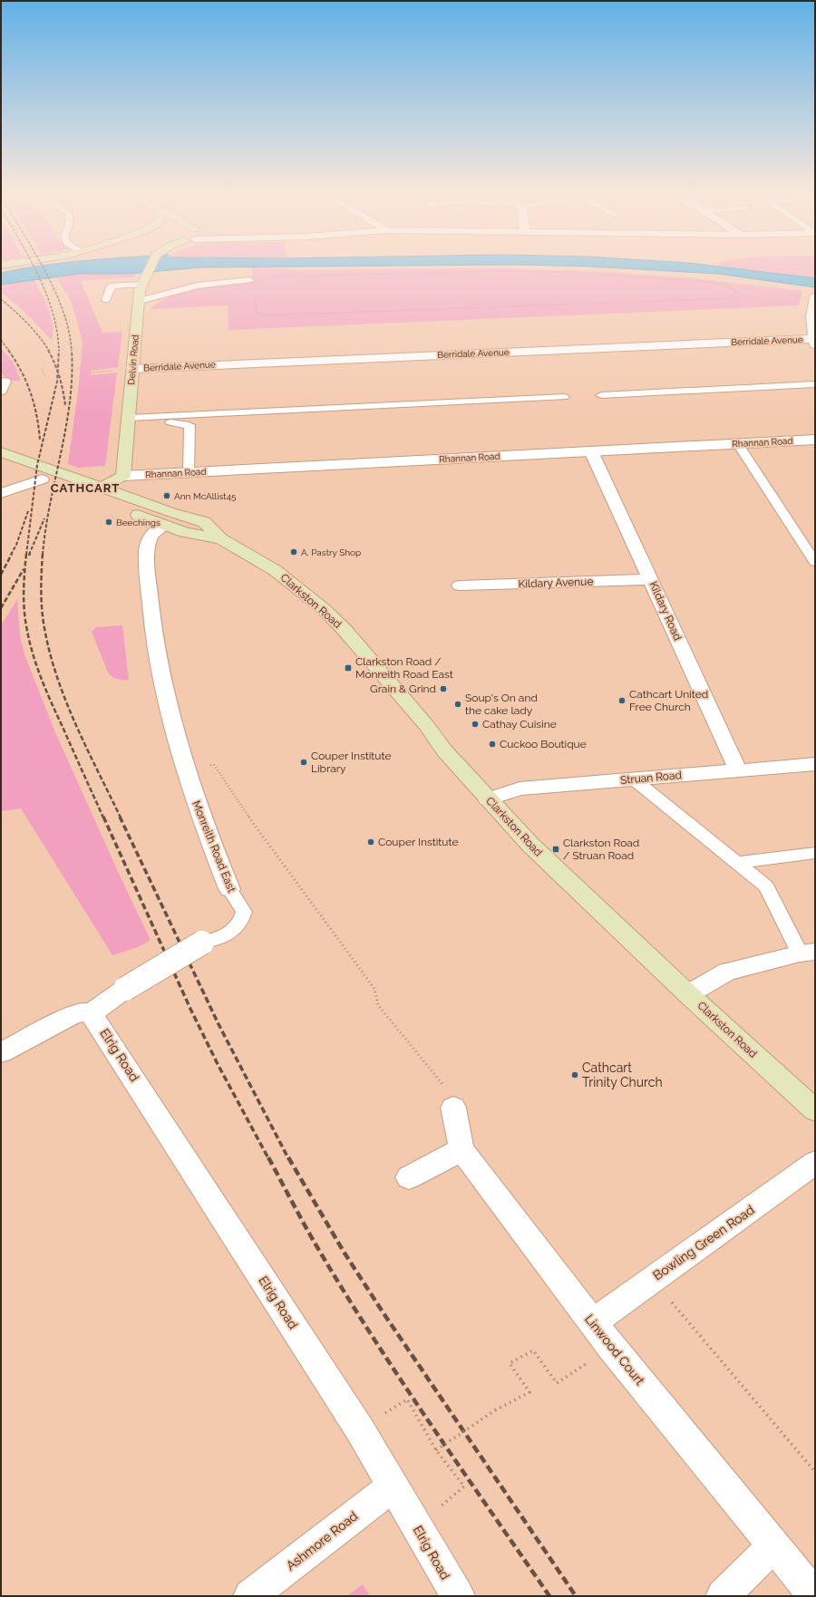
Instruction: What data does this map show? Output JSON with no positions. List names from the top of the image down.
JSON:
{
  "streets": {
    "main road": ["Delvin Road", "Clarkston Road"],
    "street": [
      "Berridale Avenue",
      "Rhannan Road",
      "Kildary Avenue",
      "Kildary Road",
      "Struan Road",
      "Monreith Road East",
      "Elrig Road",
      "Bowling Green Road",
      "Linwood Court",
      "Ashmore Road"
    ]
  },
  "crossings": [
    ["Berridale Avenue", "Delvin Road"],
    ["Delvin Road", "Rhannan Road"],
    ["Rhannan Road", "Kildary Road"],
    ["Kildary Avenue", "Kildary Road"],
    ["Clarkston Road", "Struan Road"],
    ["Clarkston Road", "Monreith Road East"],
    ["Kildary Road", "Struan Road"],
    ["Monreith Road East", "Elrig Road"],
    ["Elrig Road", "Ashmore Road"],
    ["Bowling Green Road", "Linwood Court"]
  ],
  "districts": ["CATHCART"],
  "places": {
    "other": [
      "Ann McAllist45",
      "Beechings",
      "A. Pastry Shop",
      "Grain & Grind",
      "Cathcart United Free Church",
      "Soup's On and the cake lady",
      "Cathay Cuisine",
      "Cuckoo Boutique",
      "Couper Institute Library",
      "Couper Institute",
      "Cathcart Trinity Church"
    ],
    "transit": ["Clarkston Road / Monreith Road East", "Clarkston Road / Struan Road"]
  }
}
